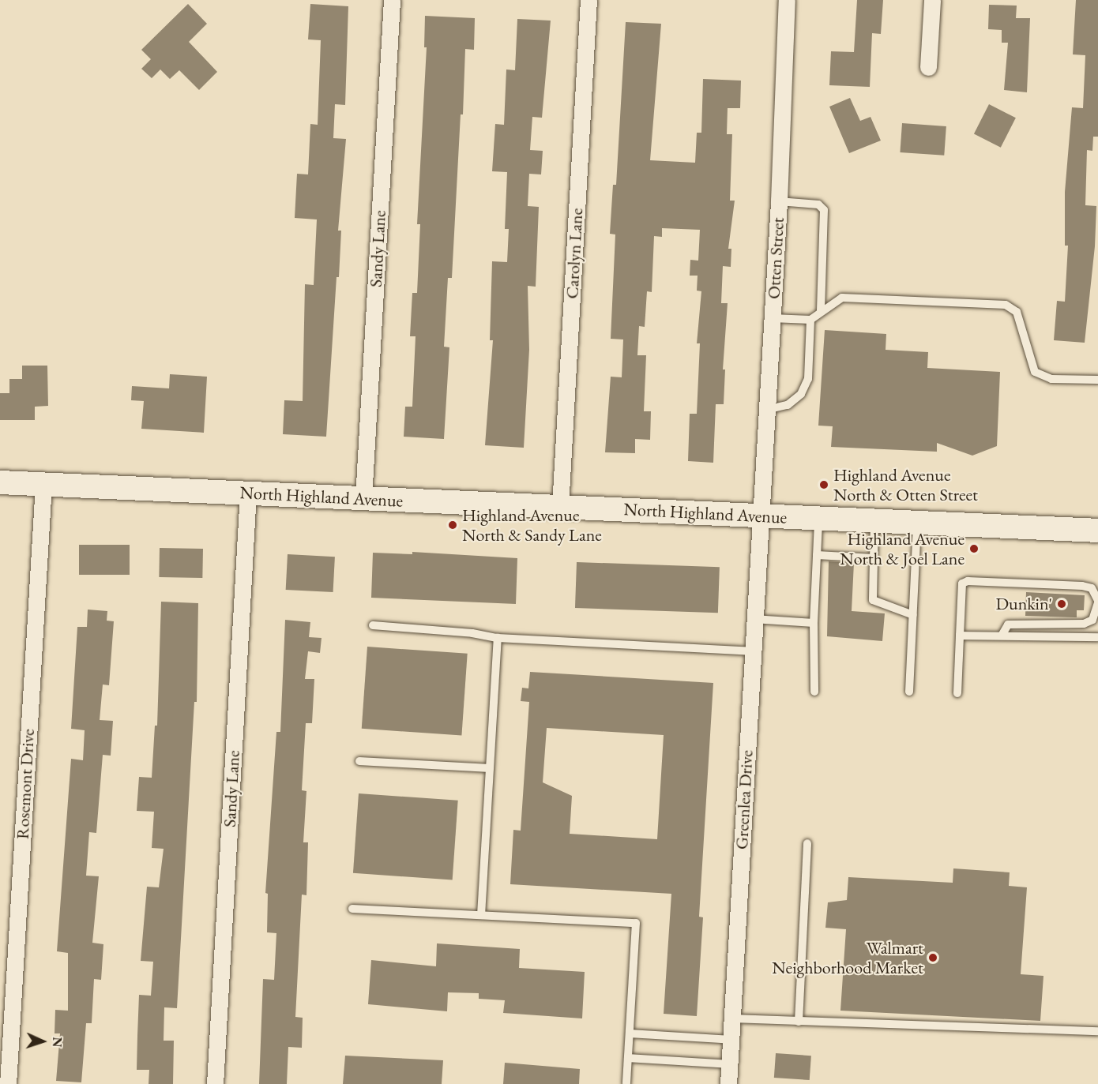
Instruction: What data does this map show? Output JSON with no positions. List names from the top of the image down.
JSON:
{
  "streets": {
    "street": [
      "Sandy Lane",
      "Carolyn Lane",
      "Otten Street",
      "North Highland Avenue",
      "Rosemont Drive",
      "Greenlea Drive"
    ]
  },
  "crossings": [
    ["Sandy Lane", "North Highland Avenue"],
    ["Carolyn Lane", "North Highland Avenue"],
    ["Otten Street", "North Highland Avenue"],
    ["Otten Street", "Greenlea Drive"],
    ["North Highland Avenue", "Rosemont Drive"],
    ["North Highland Avenue", "Greenlea Drive"]
  ],
  "places": [
    "Highland Avenue North & Otten Street",
    "Highland Avenue North & Sandy Lane",
    "Highland Avenue North & Joel Lane",
    "Dunkin'",
    "Walmart Neighborhood Market"
  ],
  "north": "right"
}
